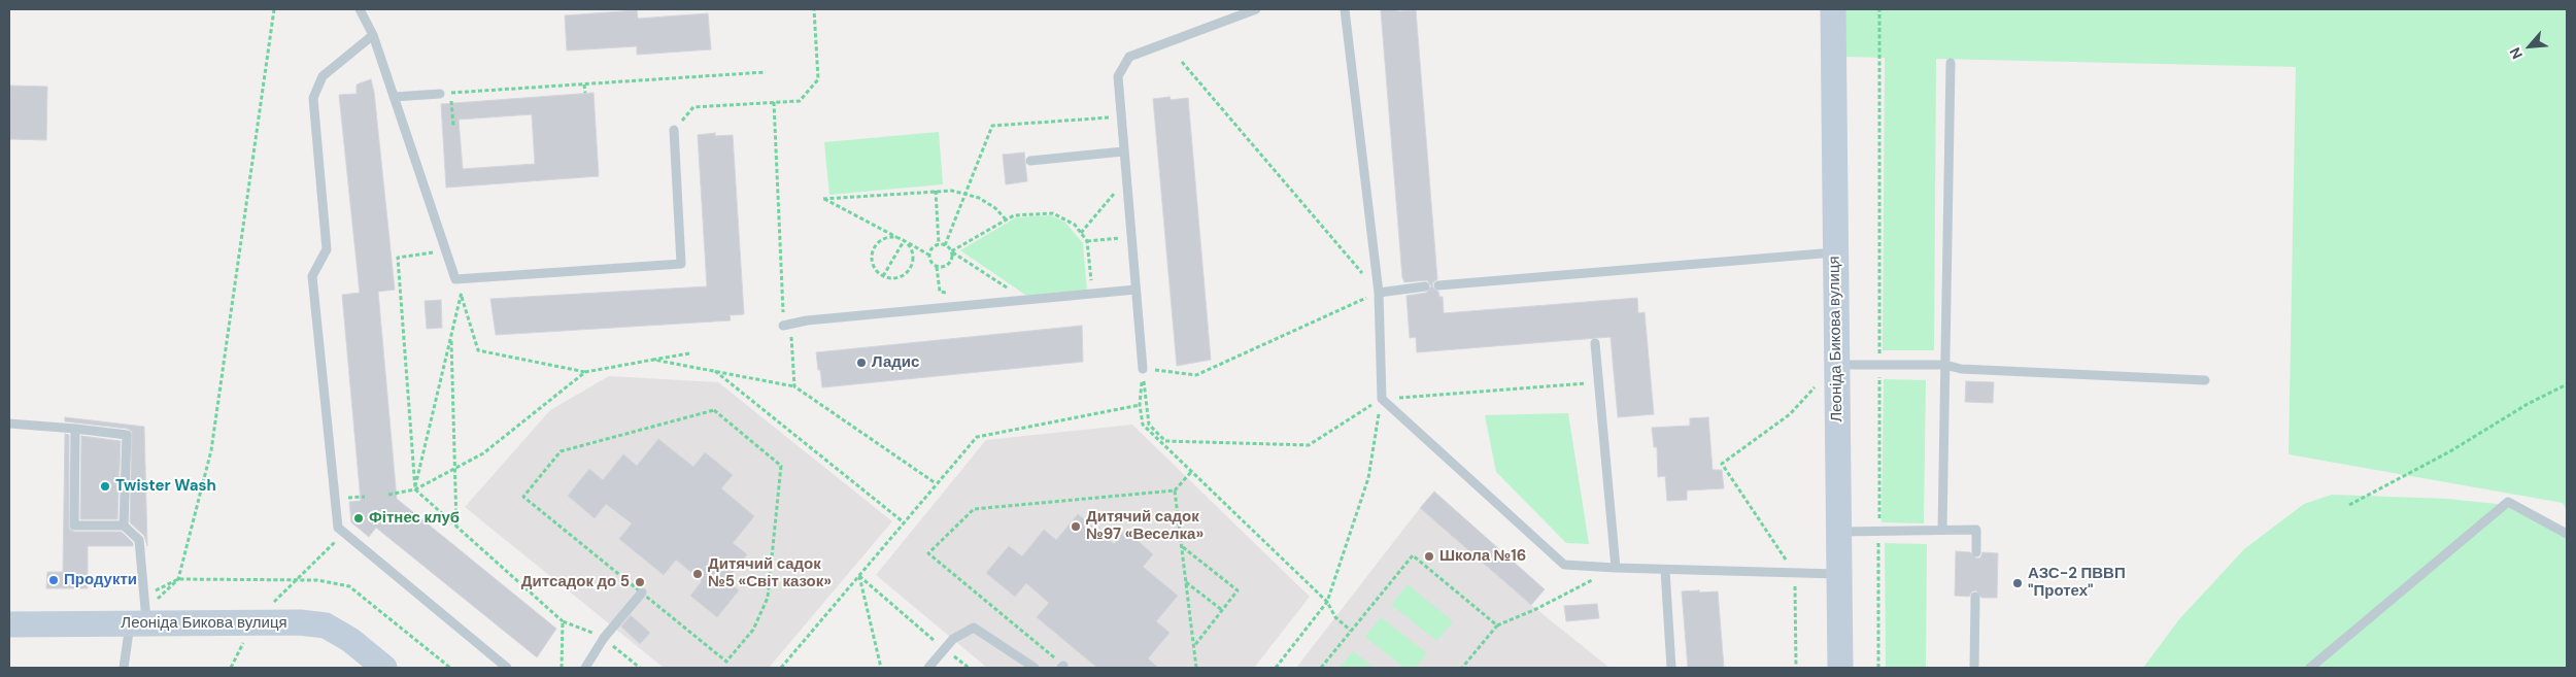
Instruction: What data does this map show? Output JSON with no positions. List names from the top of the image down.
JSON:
{
  "streets": {
    "street": ["Леоніда Бикова вулиця"]
  },
  "places": [
    "Ладис",
    "Twister Wash",
    "Фітнес клуб",
    "Дитячий садок №97 «Веселка»",
    "Школа №16",
    "Дитячий садок №5 «Світ казок»",
    "Продукти",
    "Дитсадок до 5",
    "АЗС-2 ПВВП \"Протех\""
  ],
  "north": "bottom left"
}
